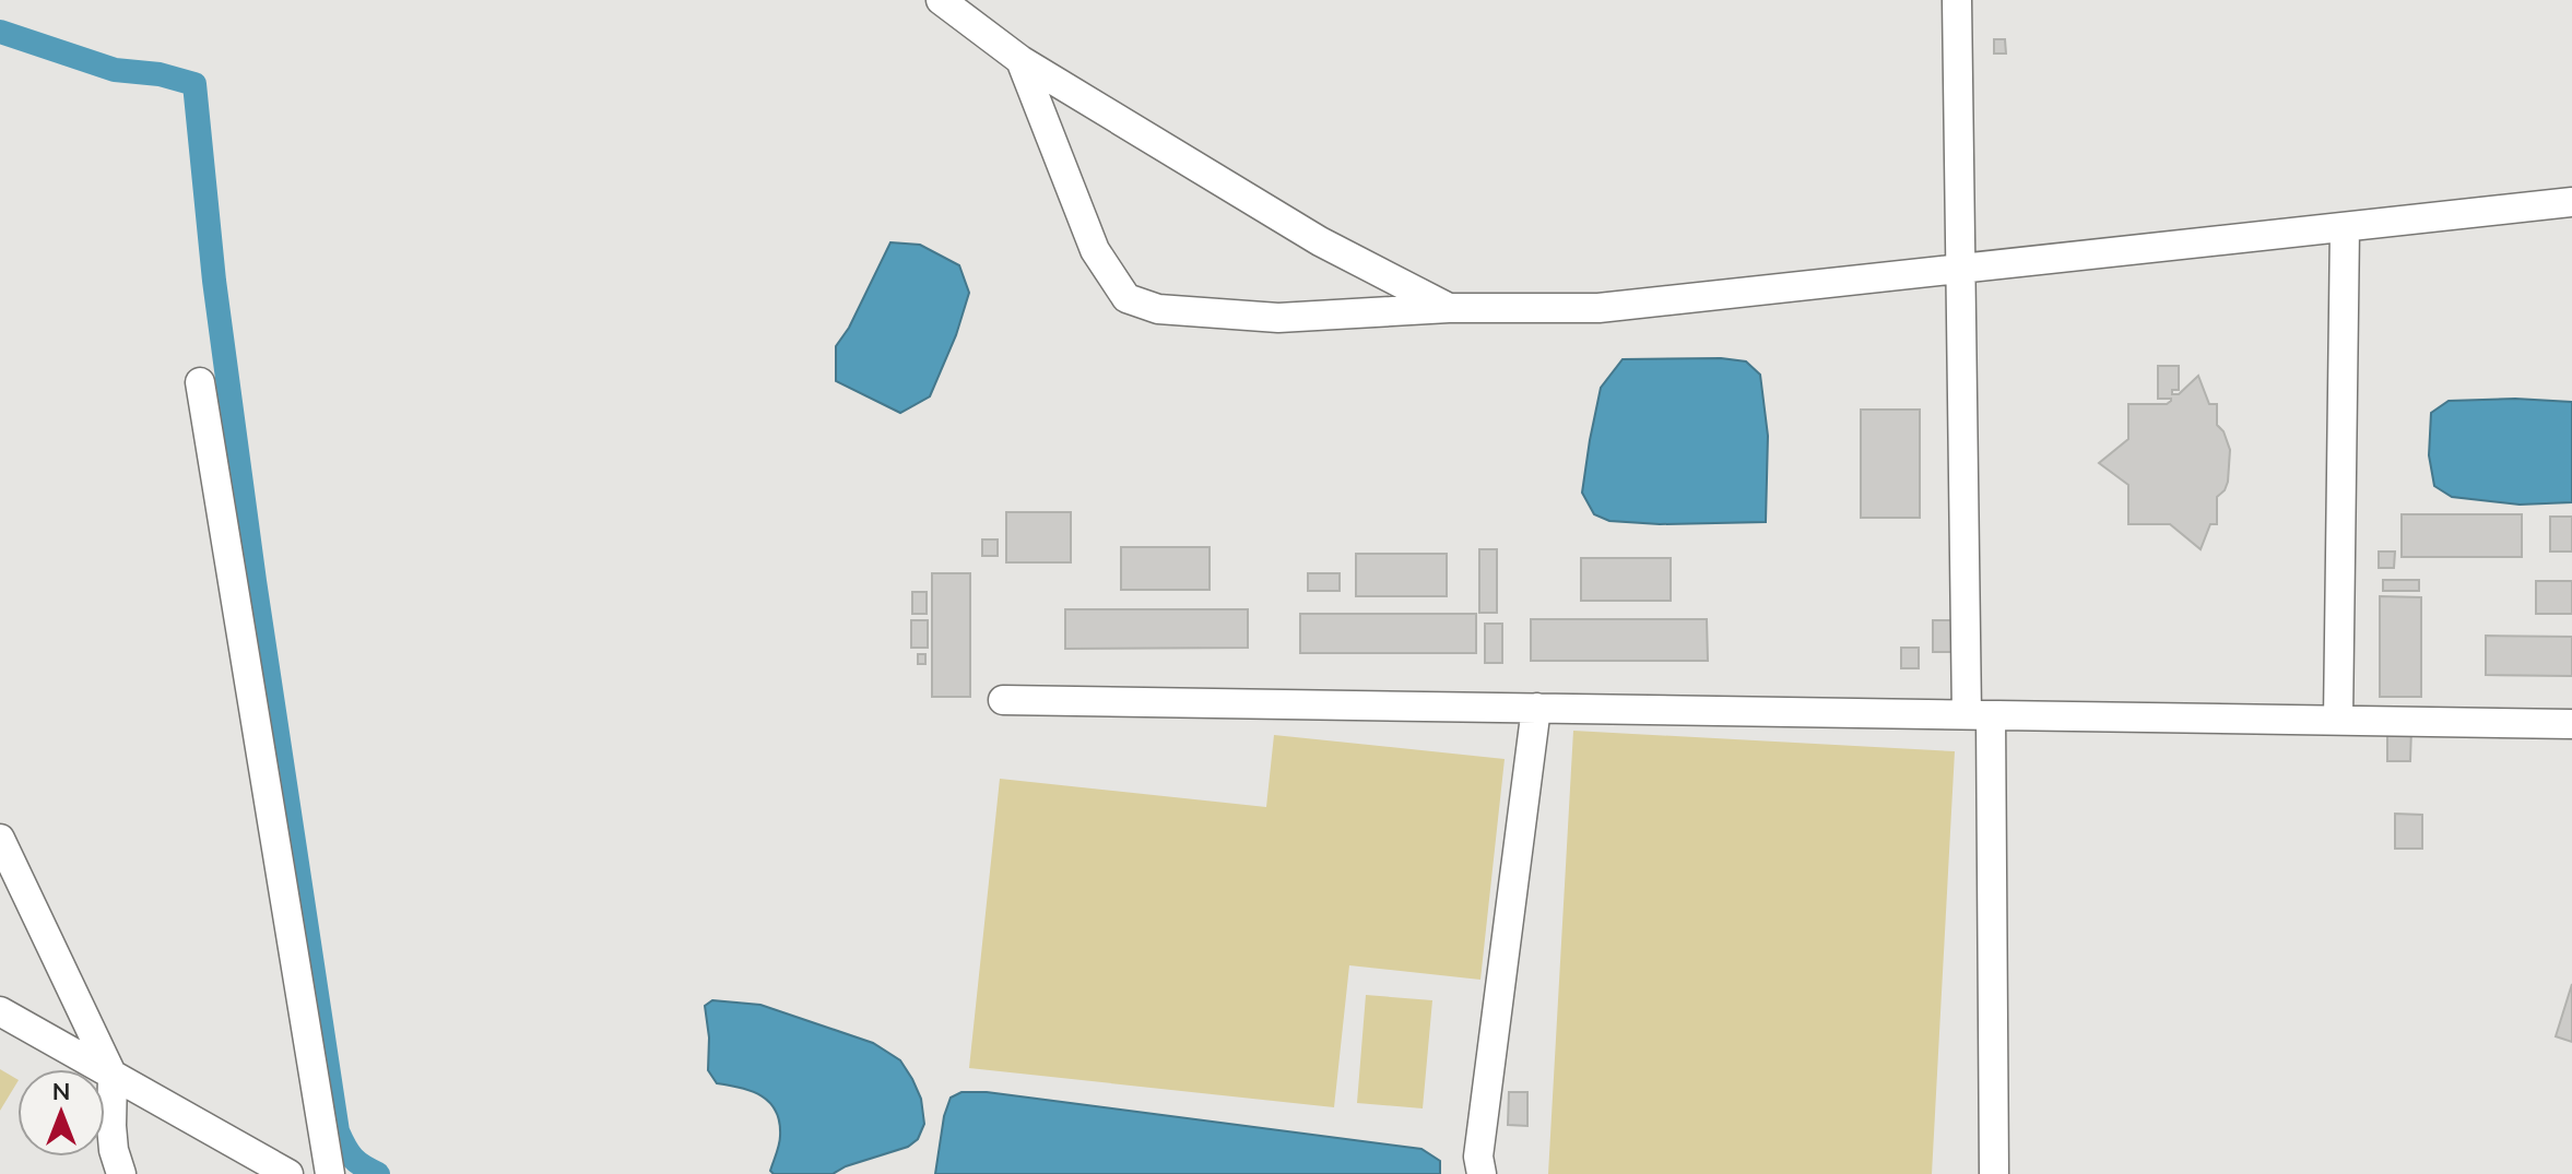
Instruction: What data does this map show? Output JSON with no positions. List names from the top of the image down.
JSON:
{
  "north": "top"
}
